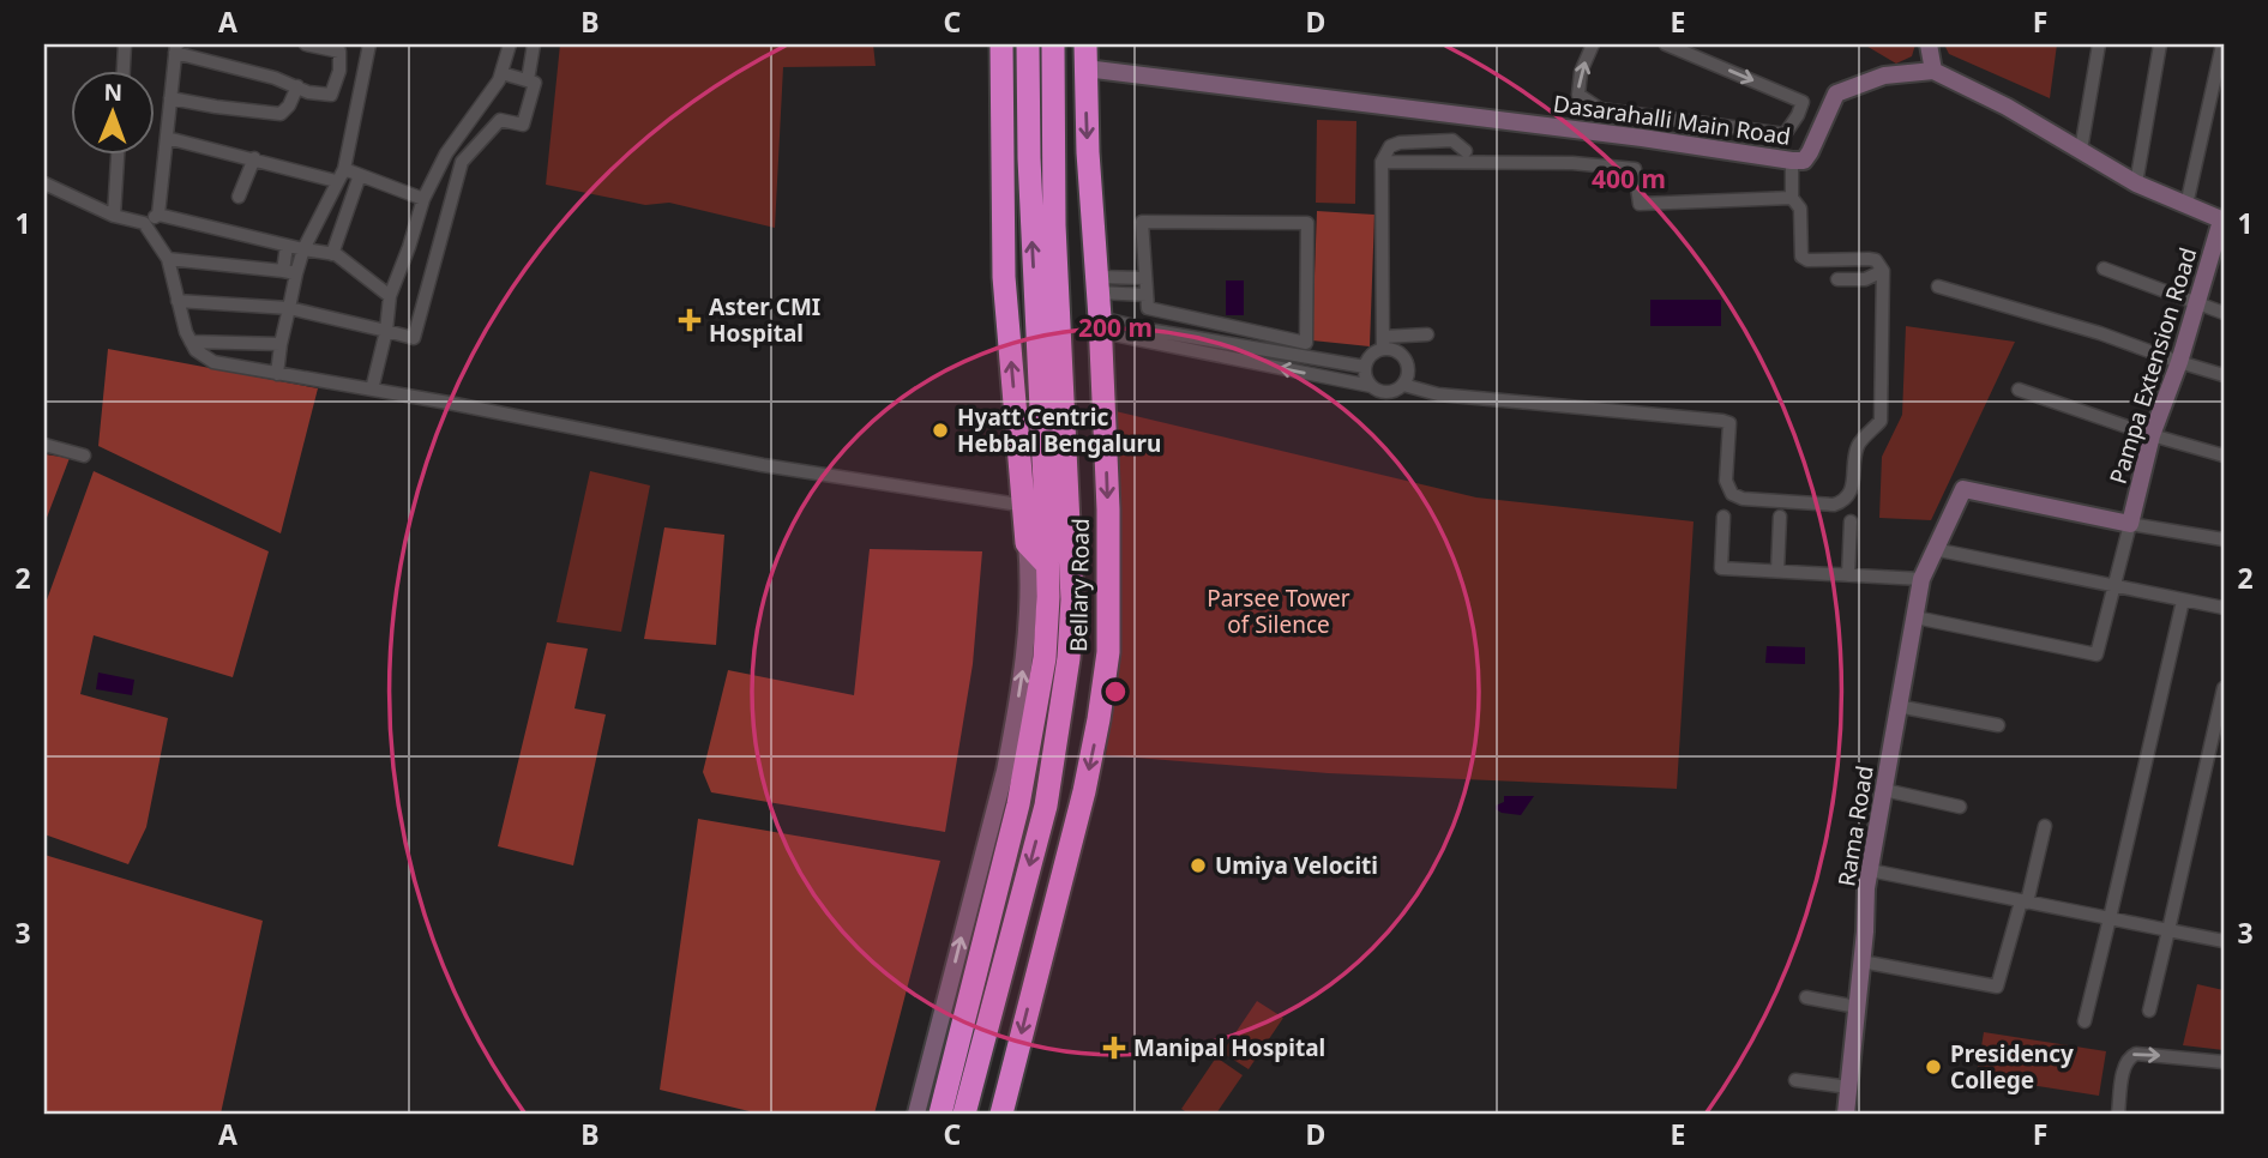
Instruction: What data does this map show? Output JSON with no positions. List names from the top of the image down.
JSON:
{
  "streets": {
    "highway": ["Bellary Road"],
    "street": ["Dasarahalli Main Road", "Pampa Extension Road", "Rama Road"]
  },
  "crossings": [
    ["Dasarahalli Main Road", "Bellary Road"],
    ["Pampa Extension Road", "Rama Road"]
  ],
  "parks": ["Parsee Tower of Silence"],
  "places": {
    "health": ["Aster CMI Hospital", "Manipal Hospital"],
    "other": ["Hyatt Centric Hebbal Bengaluru", "Umiya Velociti", "Presidency College"]
  },
  "north": "top",
  "grid": {
    "columns": [
      "A",
      "B",
      "C",
      "D",
      "E",
      "F"
    ],
    "rows": ["1", "2", "3"]
  },
  "rings": ["400 m", "200 m"]
}
